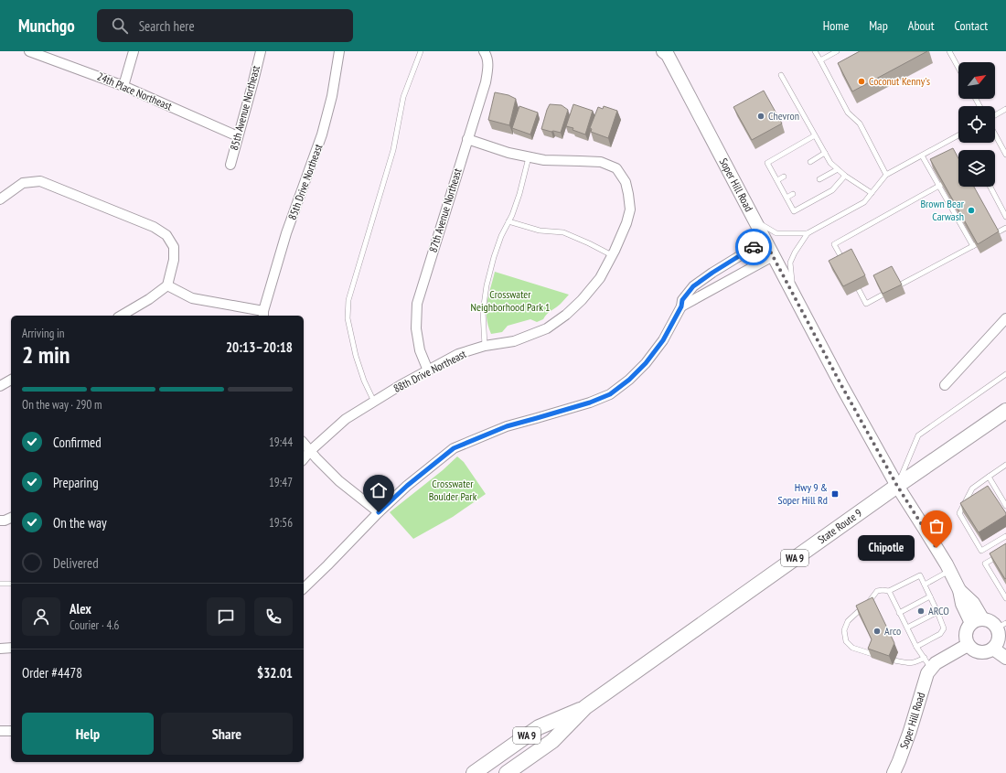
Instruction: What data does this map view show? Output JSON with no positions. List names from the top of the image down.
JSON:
{
  "streets": {
    "main road": ["State Route 9", "WA 9"],
    "street": [
      "24th Place Northeast",
      "85th Avenue Northeast",
      "85th Drive Northeast",
      "Soper Hill Road",
      "87th Avenue Northeast",
      "88th Drive Northeast"
    ]
  },
  "crossings": [
    ["24th Place Northeast", "85th Avenue Northeast"],
    ["Soper Hill Road", "State Route 9"],
    ["87th Avenue Northeast", "88th Drive Northeast"]
  ],
  "parks": ["Crosswater Neighborhood Park 1", "Crosswater Boulder Park"],
  "places": {
    "other": [
      "Coconut Kenny's",
      "Chevron",
      "Brown Bear Carwash",
      "Chipotle",
      "ARCO",
      "Arco"
    ],
    "transit": ["Hwy 9 & Soper Hill Rd"]
  },
  "north": "top right",
  "page": {
    "header": "Munchgo",
    "search": "Search here",
    "nav": [
      "Home",
      "Map",
      "About",
      "Contact"
    ],
    "heading": ["2 min", "Arriving in", "20:13–20:18"],
    "panel": [
      "Alex",
      "Courier · 4.6",
      "Order #4478",
      "$32.01"
    ],
    "bar": "On the way · 290 m",
    "list": [
      ["Confirmed", "19:44"],
      ["Preparing", "19:47"],
      ["On the way", "19:56"],
      "Delivered"
    ],
    "bubble": "Chipotle",
    "buttons": ["Help", "Share"]
  }
}
